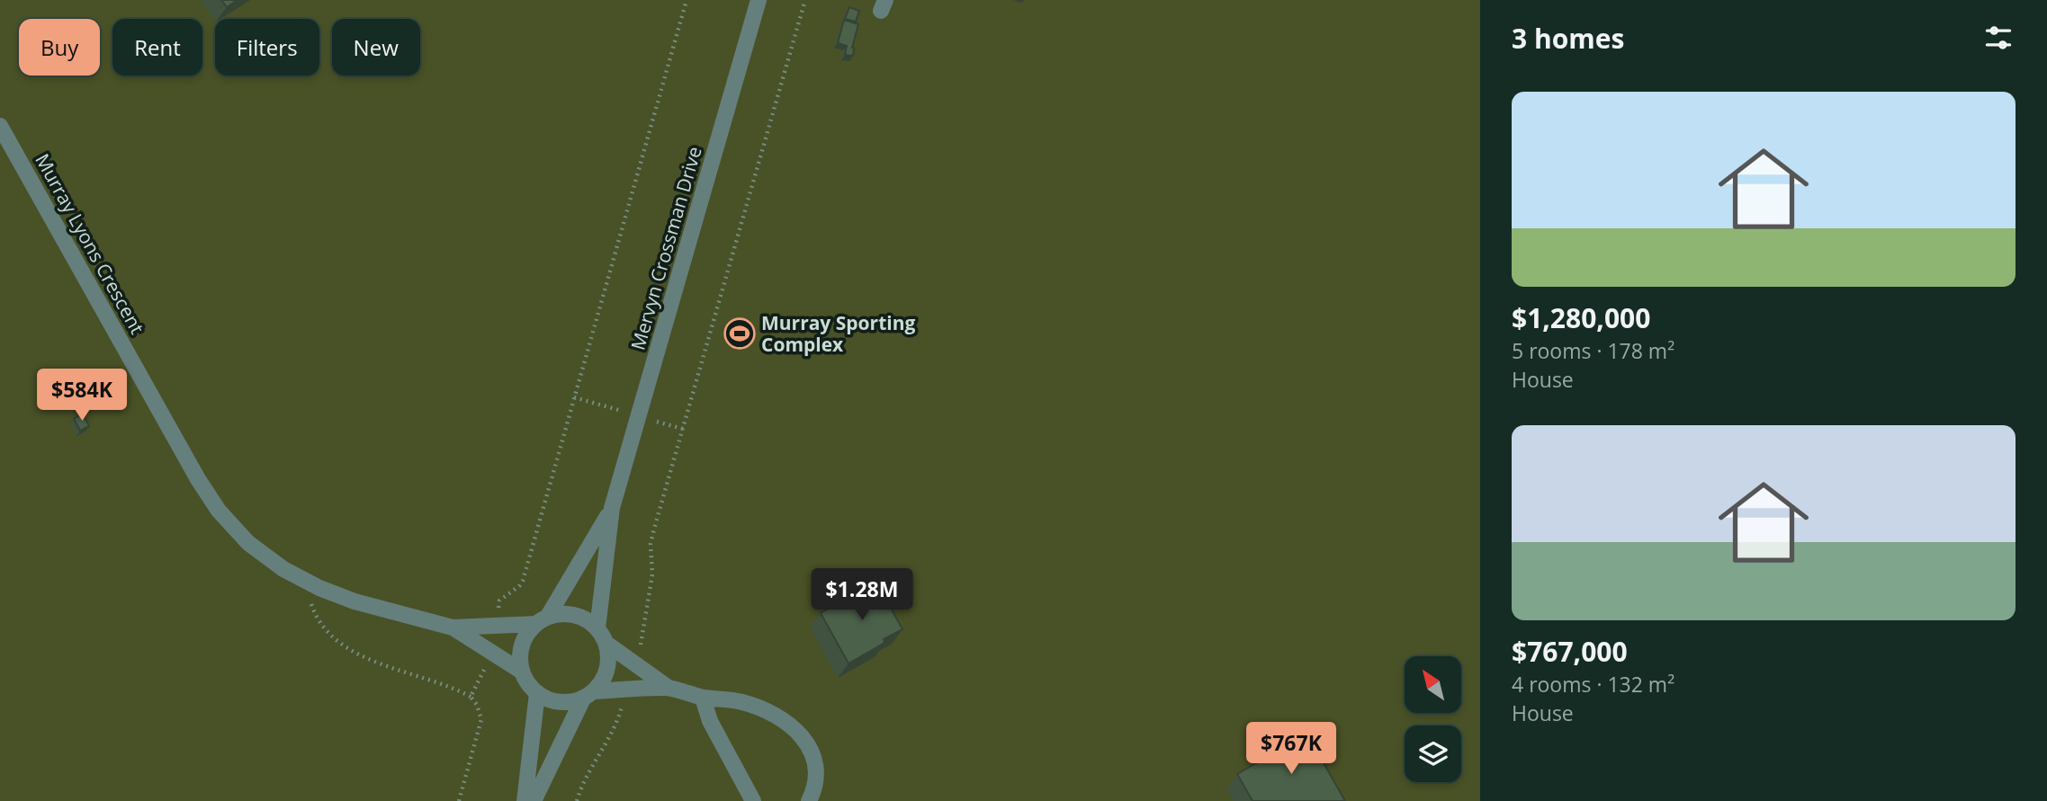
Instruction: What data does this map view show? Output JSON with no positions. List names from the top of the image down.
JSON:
{
  "streets": {
    "street": ["Murray Lyons Crescent", "Mervyn Crossman Drive"]
  },
  "crossings": [
    ["Murray Lyons Crescent", "Mervyn Crossman Drive"]
  ],
  "places": {
    "sports": ["Murray Sporting Complex"]
  },
  "north": "top left",
  "page": {
    "heading": "3 homes",
    "chip": [
      "Buy",
      "Rent",
      "Filters",
      "New"
    ],
    "list": [
      {
        "name": "$1,280,000",
        "note": "5 rooms · 178 m² · House"
      },
      {
        "name": "$767,000",
        "note": "4 rooms · 132 m² · House"
      }
    ],
    "price": ["$584K", "$1.28M", "$767K"]
  }
}
